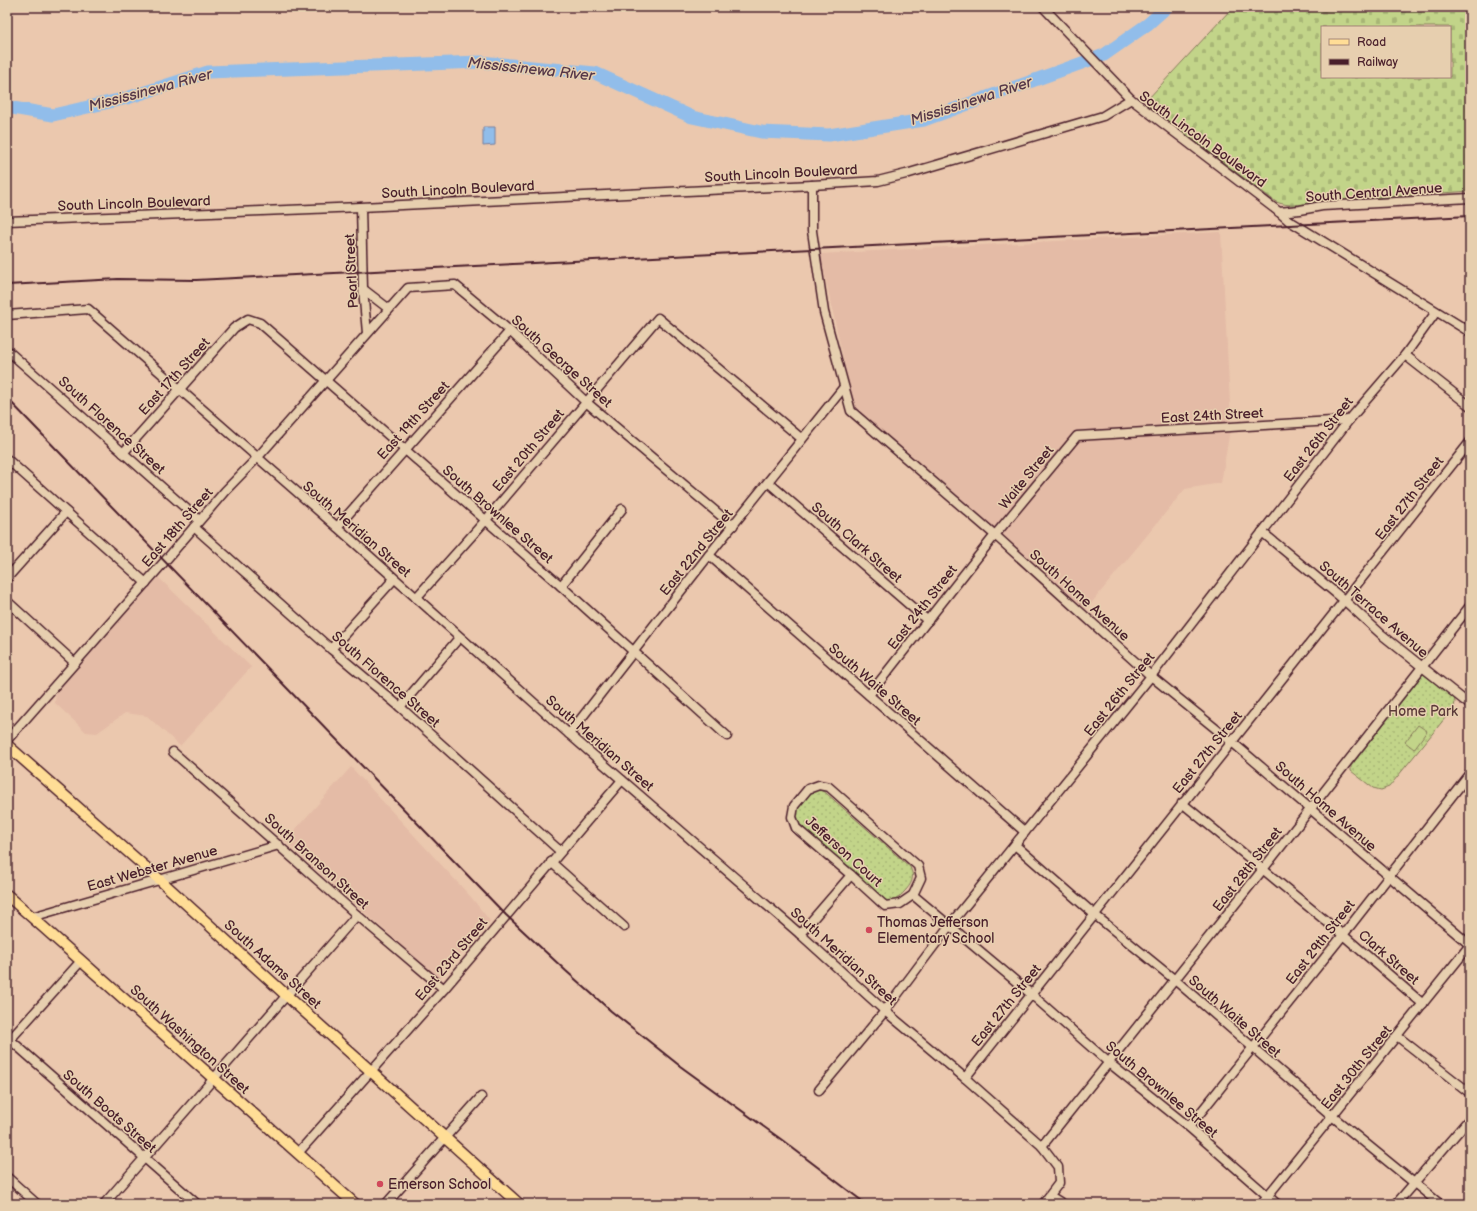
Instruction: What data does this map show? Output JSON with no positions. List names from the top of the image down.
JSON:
{
  "streets": {
    "main road": ["South Adams Street", "South Washington Street"],
    "street": [
      "South Lincoln Boulevard",
      "South Central Avenue",
      "Pearl Street",
      "South George Street",
      "East 17th Street",
      "East 24th Street",
      "East 19th Street",
      "South Florence Street",
      "East 26th Street",
      "East 20th Street",
      "Waite Street",
      "East 27th Street",
      "South Brownlee Street",
      "East 18th Street",
      "South Meridian Street",
      "South Clark Street",
      "East 22nd Street",
      "South Home Avenue",
      "South Terrace Avenue",
      "South Waite Street",
      "Jefferson Court",
      "South Branson Street",
      "East Webster Avenue",
      "East 28th Street",
      "East 29th Street",
      "Clark Street",
      "East 23rd Street",
      "East 30th Street",
      "South Boots Street"
    ]
  },
  "crossings": [
    ["South Lincoln Boulevard", "South Central Avenue"],
    ["South Lincoln Boulevard", "Pearl Street"],
    ["South Lincoln Boulevard", "East 26th Street"],
    ["South Lincoln Boulevard", "South Home Avenue"],
    ["Pearl Street", "South George Street"],
    ["Pearl Street", "East 18th Street"],
    ["South George Street", "East 19th Street"],
    ["South George Street", "East 20th Street"],
    ["South George Street", "East 18th Street"],
    ["South George Street", "East 22nd Street"],
    ["East 17th Street", "South Florence Street"],
    ["East 17th Street", "South Brownlee Street"],
    ["East 17th Street", "South Meridian Street"],
    ["East 24th Street", "East 26th Street"],
    ["East 24th Street", "Waite Street"],
    ["East 24th Street", "South Clark Street"],
    ["East 24th Street", "South Home Avenue"],
    ["East 24th Street", "South Waite Street"],
    ["East 19th Street", "South Brownlee Street"],
    ["East 19th Street", "South Meridian Street"],
    ["South Florence Street", "East 18th Street"],
    ["South Florence Street", "East 23rd Street"],
    ["East 26th Street", "South Brownlee Street"],
    ["East 26th Street", "South Meridian Street"],
    ["East 26th Street", "South Home Avenue"],
    ["East 26th Street", "South Terrace Avenue"],
    ["East 26th Street", "South Waite Street"],
    ["East 20th Street", "South Brownlee Street"],
    ["East 20th Street", "South Meridian Street"],
    ["East 20th Street", "East 22nd Street"],
    ["Waite Street", "South Home Avenue"],
    ["East 27th Street", "South Brownlee Street"],
    ["East 27th Street", "South Meridian Street"],
    ["East 27th Street", "South Home Avenue"],
    ["East 27th Street", "South Terrace Avenue"],
    ["East 27th Street", "South Waite Street"],
    ["South Brownlee Street", "East 18th Street"],
    ["South Brownlee Street", "East 22nd Street"],
    ["South Brownlee Street", "Jefferson Court"],
    ["South Brownlee Street", "East 28th Street"],
    ["South Brownlee Street", "East 29th Street"],
    ["South Brownlee Street", "East 30th Street"],
    ["East 18th Street", "South Meridian Street"],
    ["South Meridian Street", "East 22nd Street"],
    ["South Meridian Street", "East 28th Street"],
    ["South Meridian Street", "East 23rd Street"],
    ["South Clark Street", "East 22nd Street"],
    ["East 22nd Street", "South Home Avenue"],
    ["East 22nd Street", "South Waite Street"],
    ["South Home Avenue", "East 28th Street"],
    ["South Home Avenue", "East 29th Street"],
    ["South Home Avenue", "East 30th Street"],
    ["South Terrace Avenue", "East 28th Street"],
    ["South Waite Street", "East 28th Street"],
    ["South Waite Street", "East 29th Street"],
    ["South Waite Street", "East 30th Street"],
    ["South Branson Street", "East Webster Avenue"],
    ["South Branson Street", "East 23rd Street"],
    ["East Webster Avenue", "South Adams Street"],
    ["East Webster Avenue", "South Washington Street"],
    ["East 28th Street", "Clark Street"],
    ["East 29th Street", "Clark Street"],
    ["Clark Street", "East 30th Street"],
    ["East 23rd Street", "South Adams Street"],
    ["East 23rd Street", "South Washington Street"]
  ],
  "water": ["Mississinewa River"],
  "parks": ["Home Park"],
  "places": ["Thomas Jefferson Elementary School", "Emerson School"],
  "legend": ["Road", "Railway"]
}
